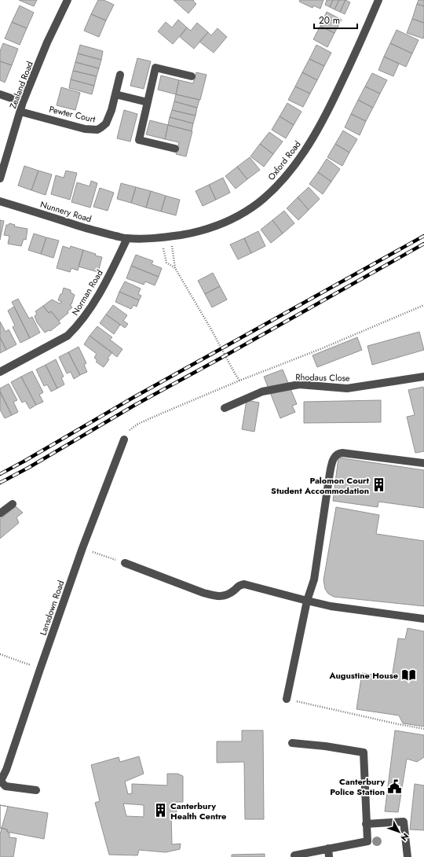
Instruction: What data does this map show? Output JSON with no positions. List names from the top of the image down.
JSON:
{
  "streets": {
    "street": [
      "Zealand Road",
      "Pewter Court",
      "Oxford Road",
      "Nunnery Road",
      "Norman Road",
      "Rhodaus Close",
      "Lansdown Road"
    ]
  },
  "crossings": [
    ["Zealand Road", "Pewter Court"],
    ["Oxford Road", "Nunnery Road"],
    ["Oxford Road", "Norman Road"],
    ["Nunnery Road", "Norman Road"]
  ],
  "places": {
    "building": ["Palomon Court Student Accommodation", "Canterbury Health Centre"],
    "library": ["Augustine House"],
    "public building": ["Canterbury Police Station"]
  },
  "scale_bar": "20 m",
  "north": "bottom right"
}
